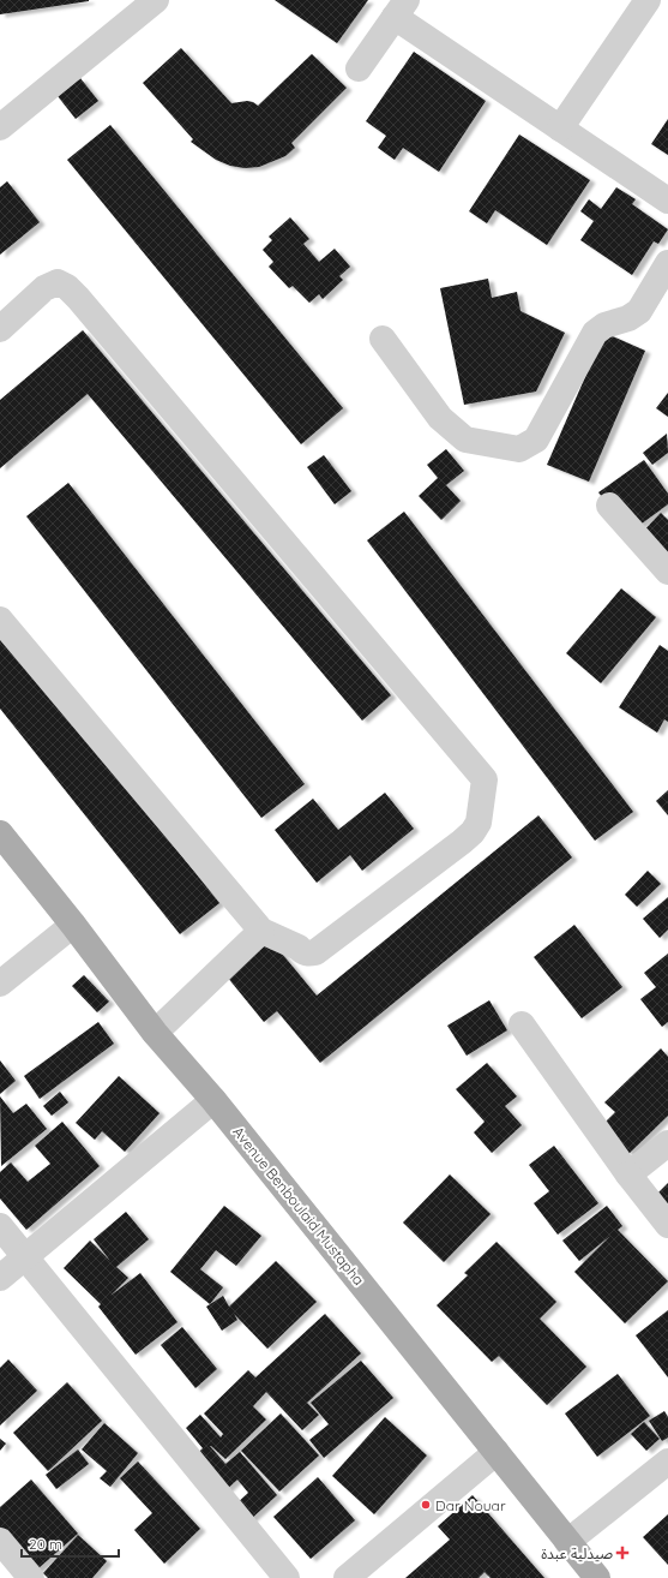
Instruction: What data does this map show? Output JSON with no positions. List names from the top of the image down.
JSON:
{
  "streets": {
    "main road": ["Avenue Benboulaid Mustapha"]
  },
  "places": {
    "other": ["Dar Nouar"],
    "health": ["صيدلية عبدة"]
  },
  "scale_bar": "20 m"
}
